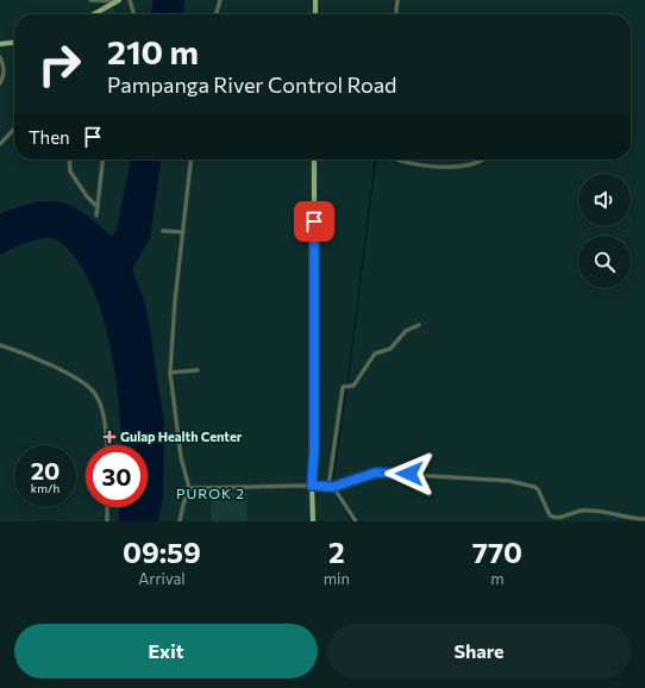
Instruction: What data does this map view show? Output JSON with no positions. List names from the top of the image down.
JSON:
{
  "districts": ["PUROK 2"],
  "places": {
    "health": ["Gulap Health Center"]
  },
  "page": {
    "turn": ["210 m", "Pampanga River Control Road"],
    "then": "Then",
    "speed": "20 km/h",
    "limit": "30",
    "eta": [
      "09:59",
      "Arrival",
      "2",
      "min",
      "770",
      "m"
    ],
    "buttons": ["Exit", "Share"]
  }
}
